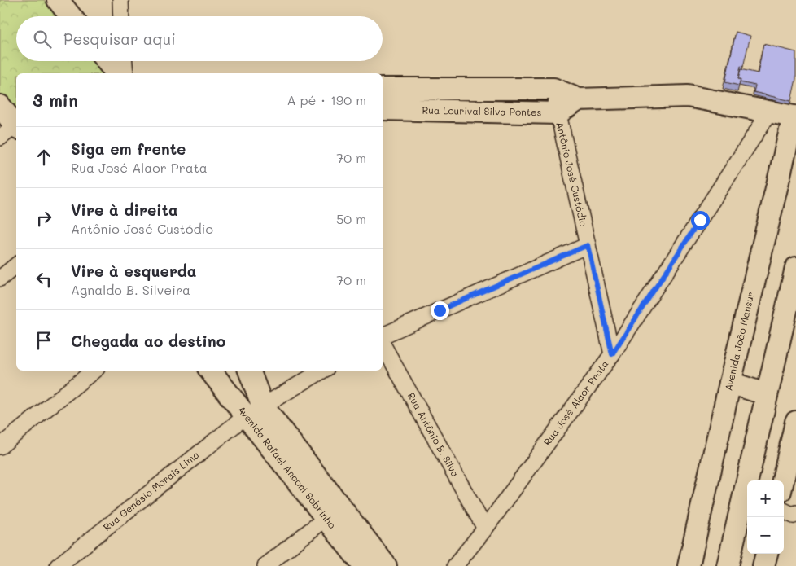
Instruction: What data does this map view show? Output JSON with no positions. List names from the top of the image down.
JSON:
{
  "streets": {
    "street": [
      "Rua Lourival Silva Pontes",
      "Antônio José Custódio",
      "Avenida João Mansur",
      "Rua José Alaor Prata",
      "Rua Antônio B. Silva",
      "Avenida Rafael Anconi Sobrinho",
      "Rua Genésio Morais Lima"
    ]
  },
  "crossings": [
    ["Rua Lourival Silva Pontes", "Antônio José Custódio"],
    ["Antônio José Custódio", "Rua José Alaor Prata"],
    ["Rua José Alaor Prata", "Rua Antônio B. Silva"],
    ["Avenida Rafael Anconi Sobrinho", "Rua Genésio Morais Lima"]
  ],
  "page": {
    "search": "Pesquisar aqui",
    "heading": ["3 min", "A pé · 190 m"],
    "list": [
      ["Siga em frente", "Rua José Alaor Prata", "70 m"],
      ["Vire à direita", "Antônio José Custódio", "50 m"],
      ["Vire à esquerda", "Agnaldo B. Silveira", "70 m"],
      "Chegada ao destino"
    ],
    "map_buttons": ["+", "−"]
  }
}
